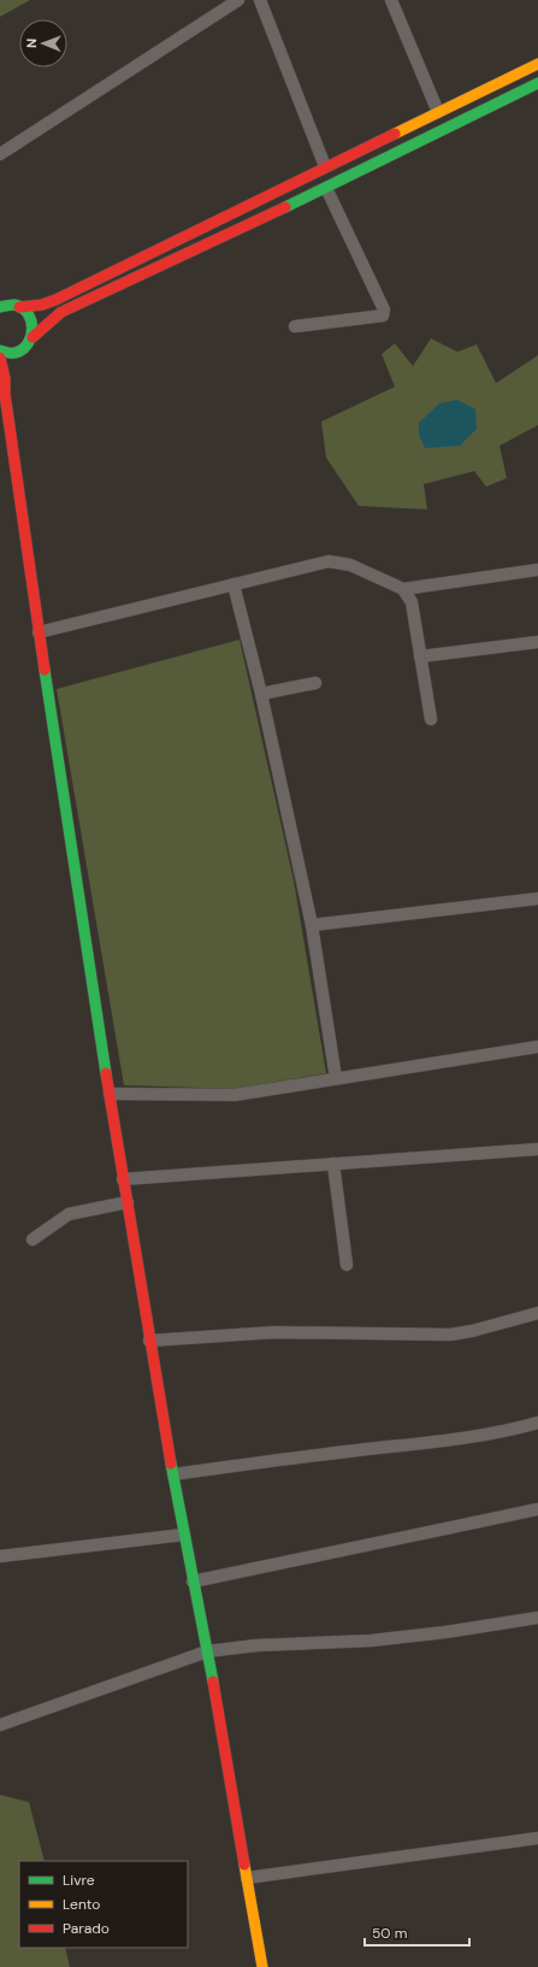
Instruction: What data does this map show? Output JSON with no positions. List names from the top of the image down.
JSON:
{
  "legend": ["Livre", "Lento", "Parado"],
  "scale_bar": "50 m",
  "north": "left"
}
